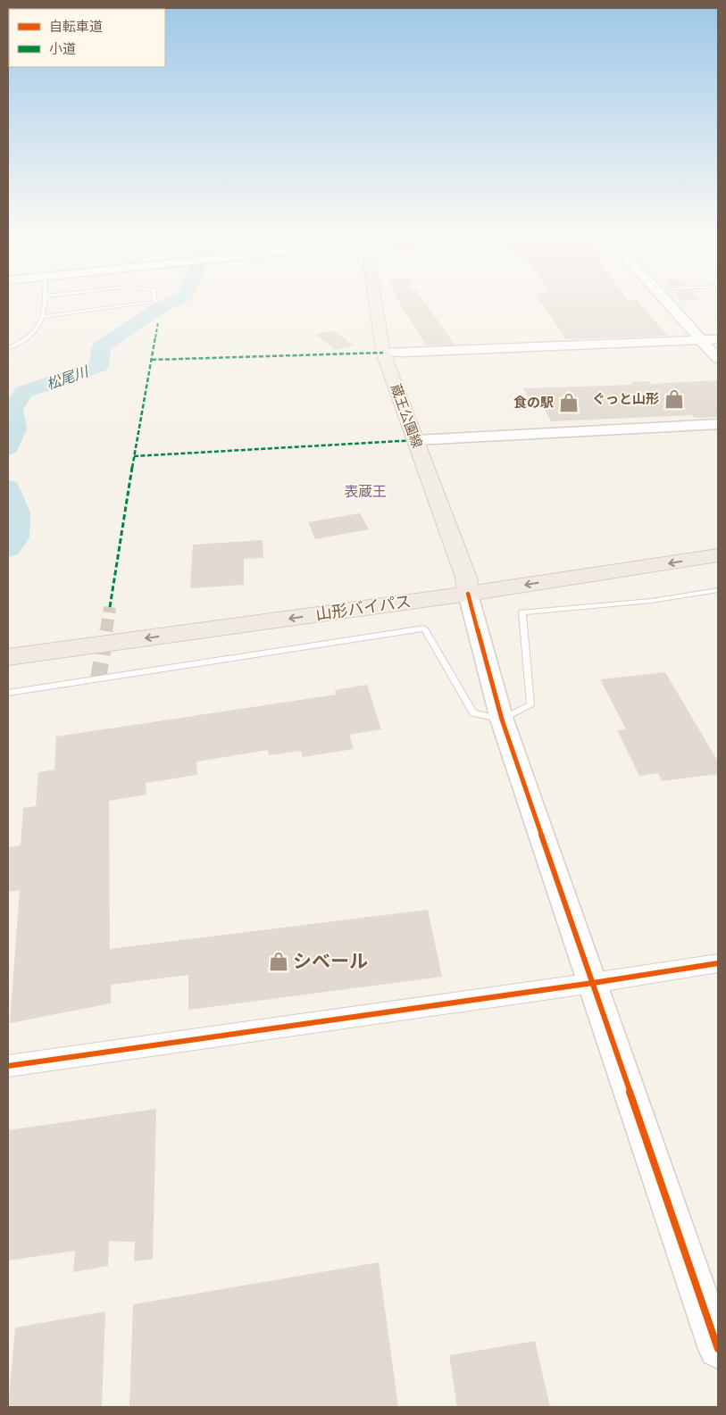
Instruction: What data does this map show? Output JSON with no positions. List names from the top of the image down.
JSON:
{
  "streets": {
    "highway": ["山形バイパス"],
    "main road": ["蔵王公園線"]
  },
  "crossings": [
    ["蔵王公園線", "山形バイパス"]
  ],
  "districts": ["表蔵王"],
  "water": ["松尾川"],
  "places": {
    "shop": ["ぐっと山形", "食の駅", "シベール"]
  },
  "legend": ["自転車道", "小道"]
}
